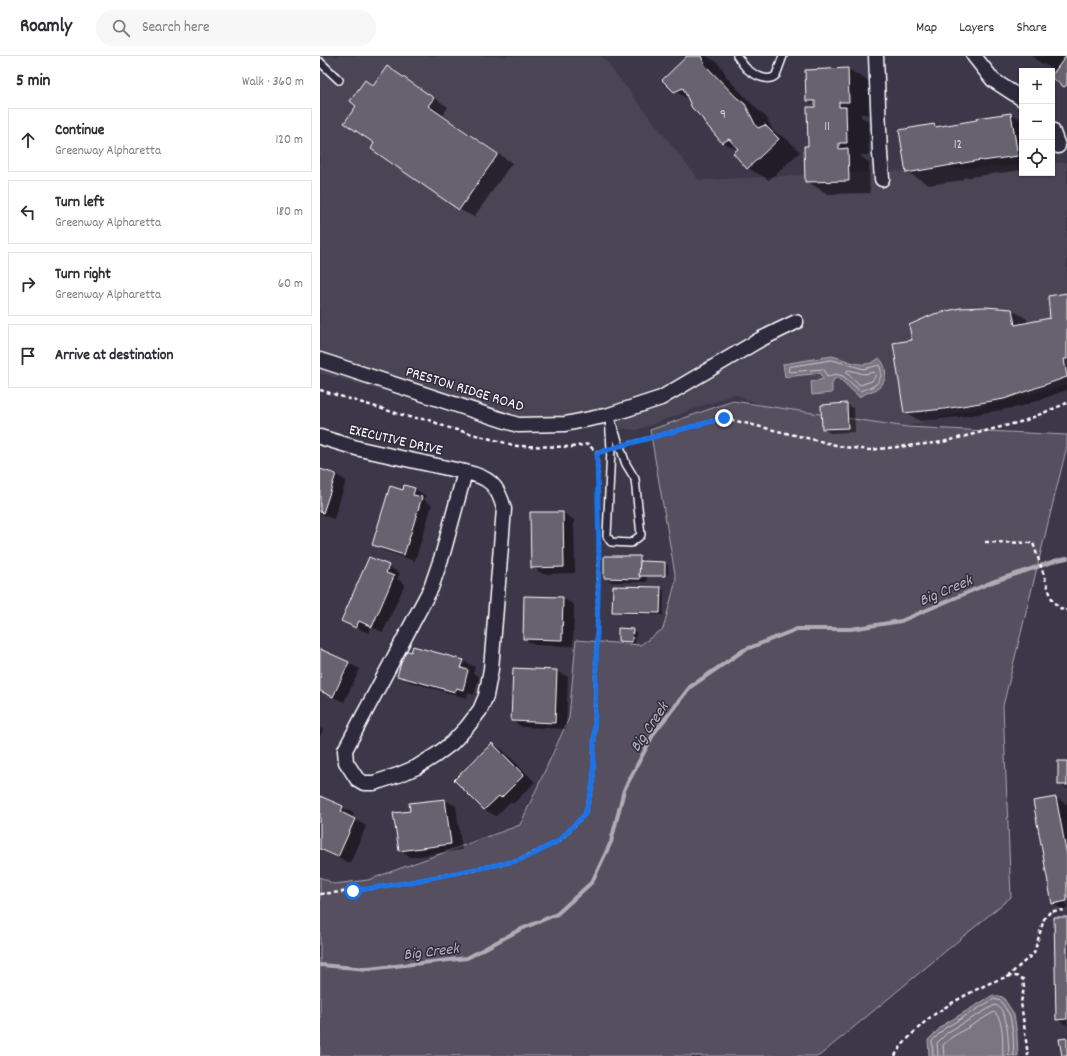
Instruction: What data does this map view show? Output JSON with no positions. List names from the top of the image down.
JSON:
{
  "streets": {
    "street": ["PRESTON RIDGE ROAD", "EXECUTIVE DRIVE"]
  },
  "water": ["Big Creek"],
  "house_numbers": ["9", "11", "12"],
  "page": {
    "header": "Roamly",
    "search": "Search here",
    "nav": ["Map", "Layers", "Share"],
    "heading": ["5 min", "Walk · 360 m"],
    "map_buttons": ["+", "−"],
    "list": [
      ["Continue", "Greenway Alpharetta", "120 m"],
      ["Turn left", "Greenway Alpharetta", "180 m"],
      ["Turn right", "Greenway Alpharetta", "60 m"],
      "Arrive at destination"
    ]
  }
}
